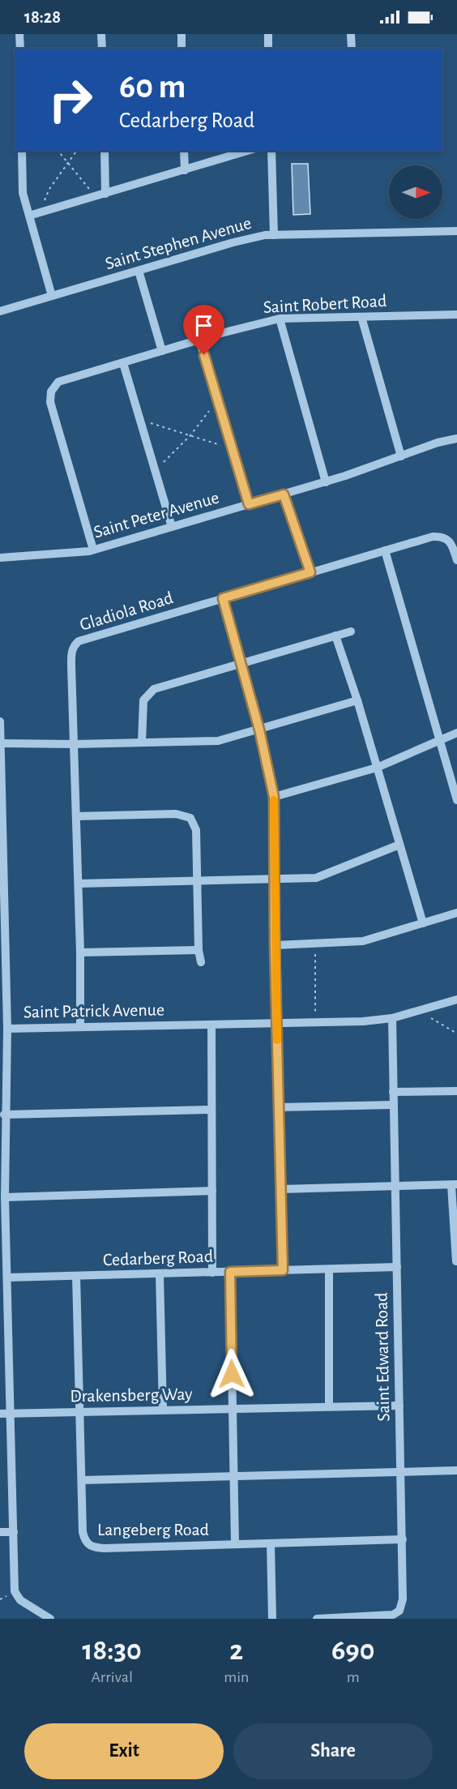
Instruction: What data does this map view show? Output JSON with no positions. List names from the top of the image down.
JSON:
{
  "streets": {
    "street": [
      "Saint Stephen Avenue",
      "Saint Robert Road",
      "Saint Peter Avenue",
      "Gladiola Road",
      "Saint Patrick Avenue",
      "Cedarberg Road",
      "Saint Edward Road",
      "Drakensberg Way",
      "Langeberg Road"
    ]
  },
  "crossings": [
    ["Saint Robert Road", "Saint Peter Avenue"],
    ["Gladiola Road", "Saint Patrick Avenue"],
    ["Saint Patrick Avenue", "Saint Edward Road"],
    ["Cedarberg Road", "Saint Edward Road"],
    ["Cedarberg Road", "Langeberg Road"],
    ["Saint Edward Road", "Drakensberg Way"],
    ["Saint Edward Road", "Langeberg Road"],
    ["Drakensberg Way", "Langeberg Road"]
  ],
  "north": "right",
  "page": {
    "status": "18:28",
    "turn": ["60 m", "Cedarberg Road"],
    "eta": [
      "18:30",
      "Arrival",
      "2",
      "min",
      "690",
      "m"
    ],
    "buttons": ["Exit", "Share"]
  }
}
